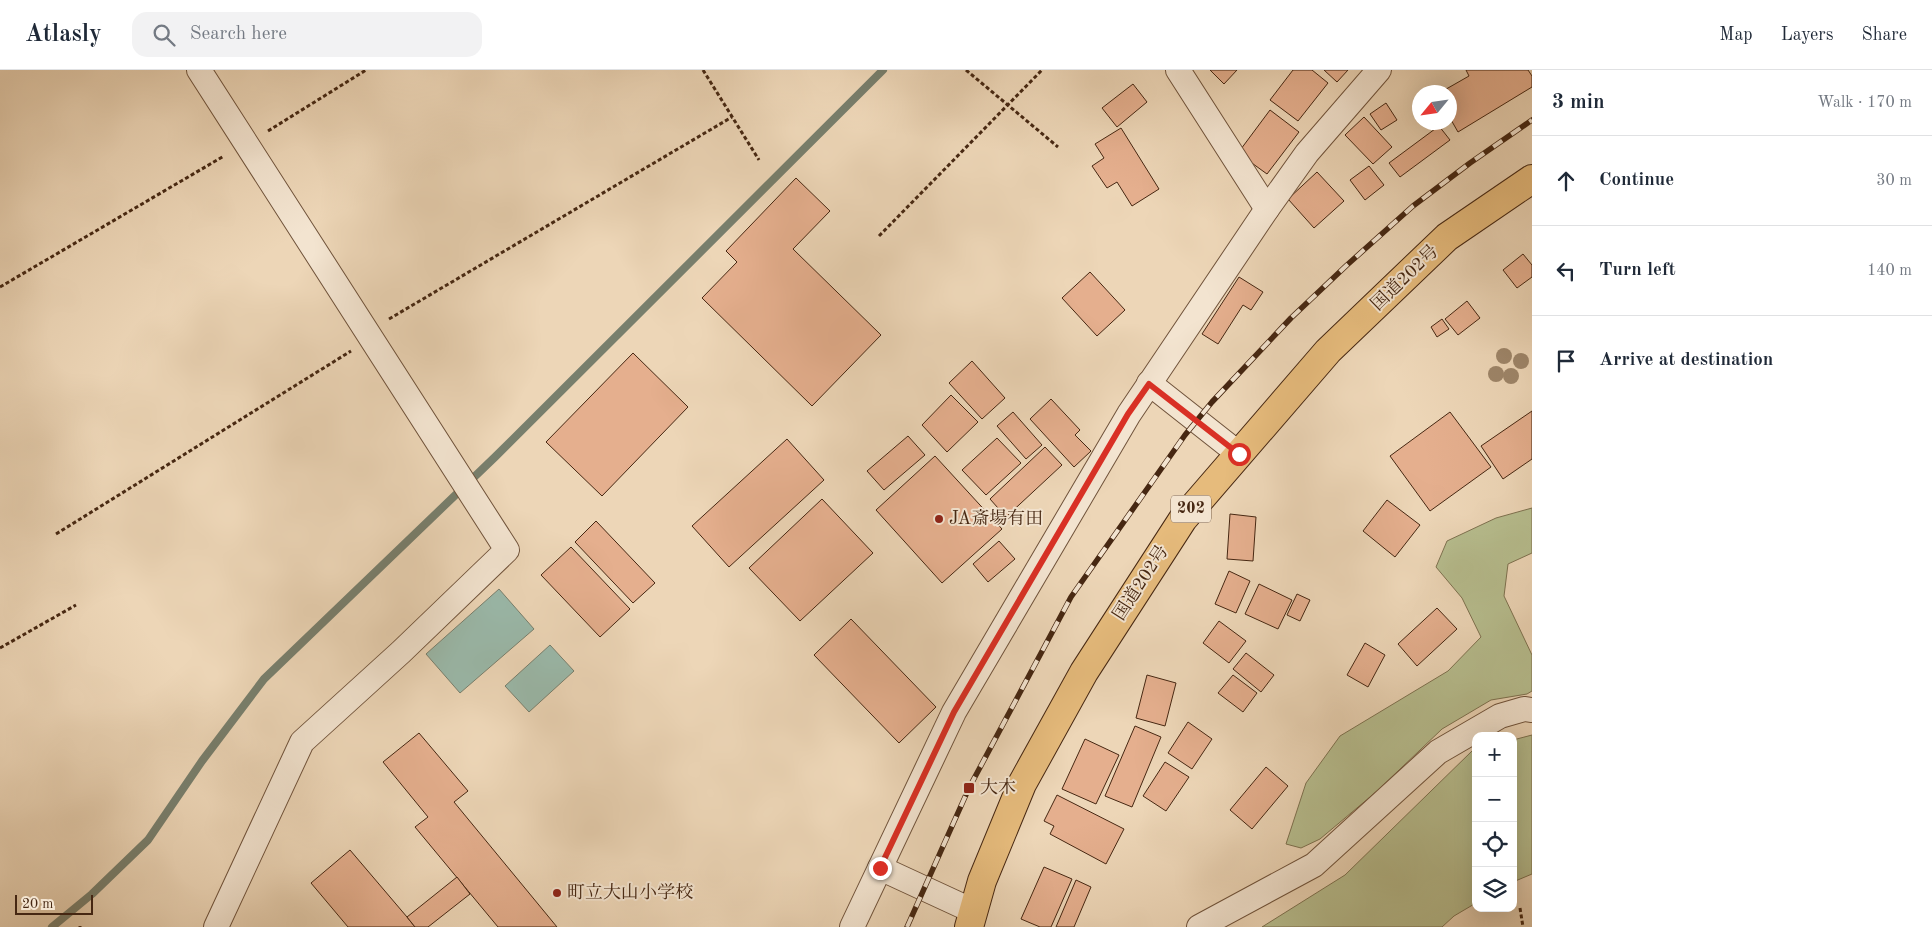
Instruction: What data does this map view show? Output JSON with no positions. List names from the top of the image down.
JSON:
{
  "streets": {
    "highway": ["国道202号", "202"]
  },
  "places": {
    "other": ["JA斎場有田", "町立大山小学校"],
    "transit": ["大木"]
  },
  "scale_bar": "20 m",
  "north": "bottom left",
  "page": {
    "header": "Atlasly",
    "search": "Search here",
    "nav": ["Map", "Layers", "Share"],
    "heading": ["3 min", "Walk · 170 m"],
    "list": [
      ["Continue", "30 m"],
      ["Turn left", "140 m"],
      "Arrive at destination"
    ],
    "map_buttons": ["+", "−"],
    "scale": "20 m"
  }
}
